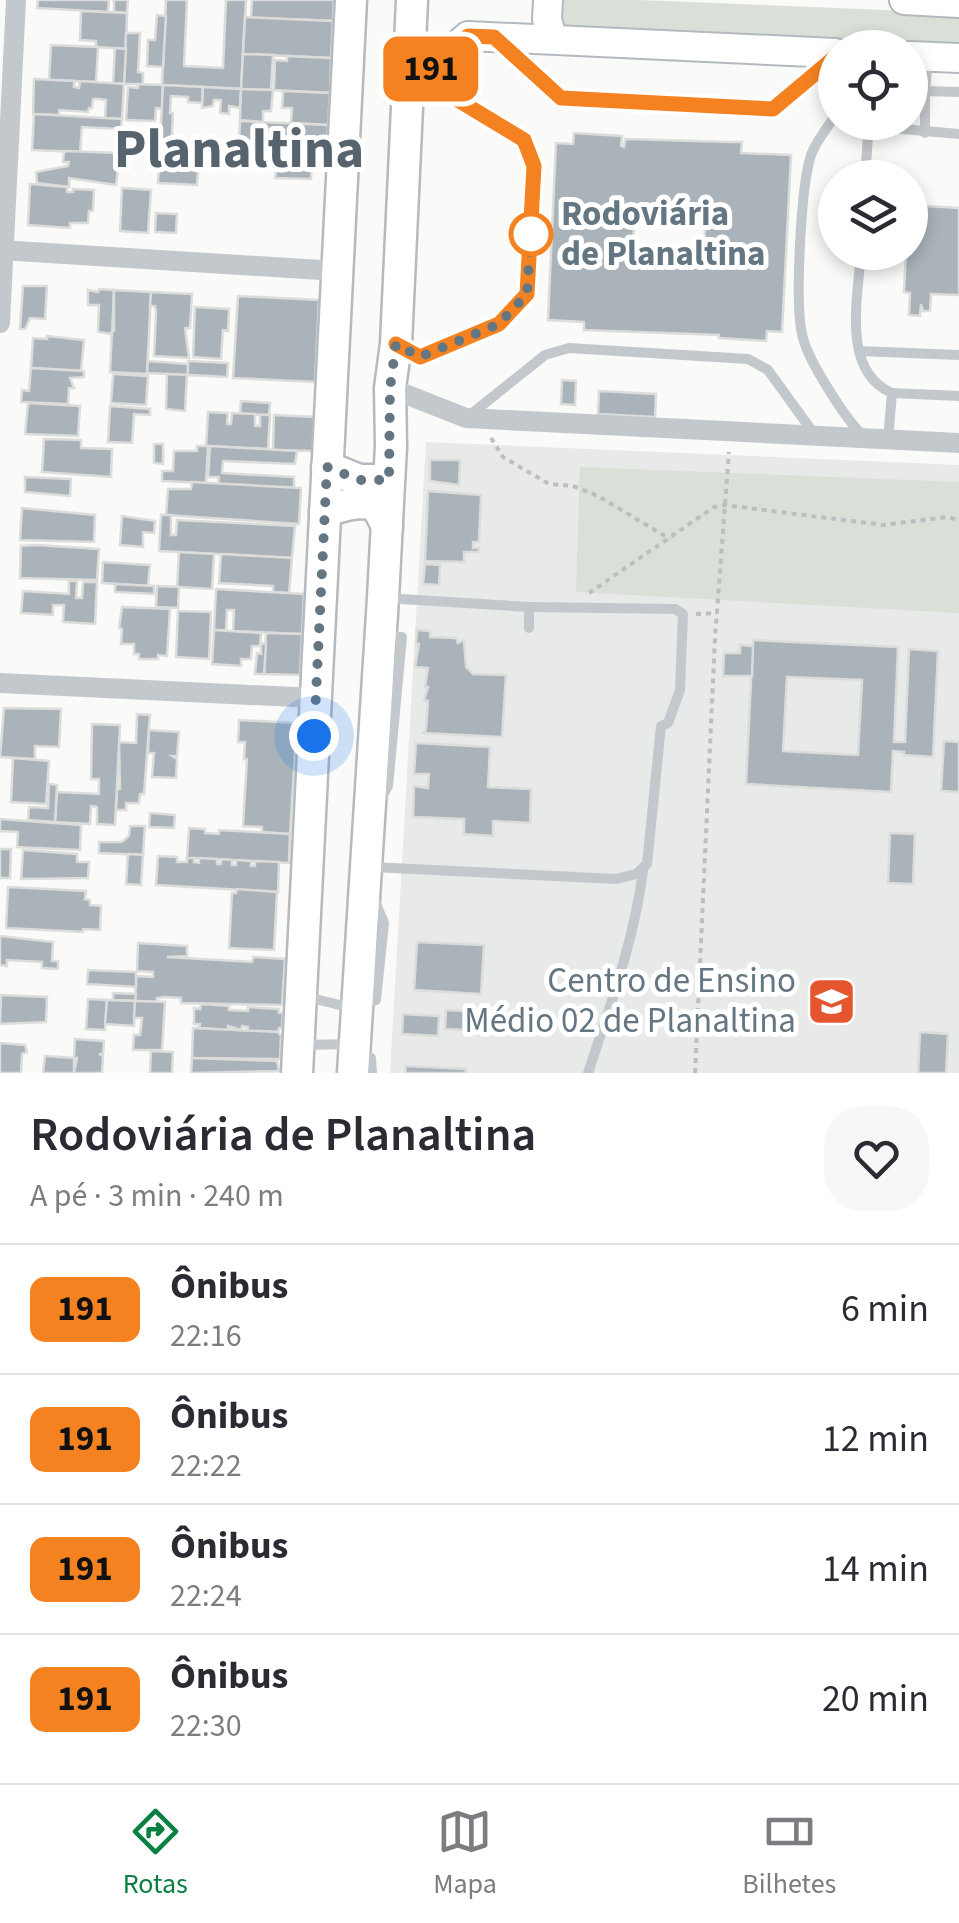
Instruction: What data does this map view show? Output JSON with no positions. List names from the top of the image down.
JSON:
{
  "districts": ["Planaltina"],
  "places": {
    "other": ["Rodoviária de Planaltina"],
    "school or university": ["Centro de Ensino Médio 02 de Planaltina"]
  },
  "lines": ["bus line 191"],
  "page": {
    "on_map": "191",
    "heading": ["Rodoviária de Planaltina", "A pé · 3 min · 240 m"],
    "list": [
      {
        "mark": "191",
        "name": "Ônibus",
        "note": "22:16",
        "value": "6 min"
      },
      {
        "mark": "191",
        "name": "Ônibus",
        "note": "22:22",
        "value": "12 min"
      },
      {
        "mark": "191",
        "name": "Ônibus",
        "note": "22:24",
        "value": "14 min"
      },
      {
        "mark": "191",
        "name": "Ônibus",
        "note": "22:30",
        "value": "20 min"
      }
    ],
    "tabs": ["Rotas", "Mapa", "Bilhetes"]
  }
}
